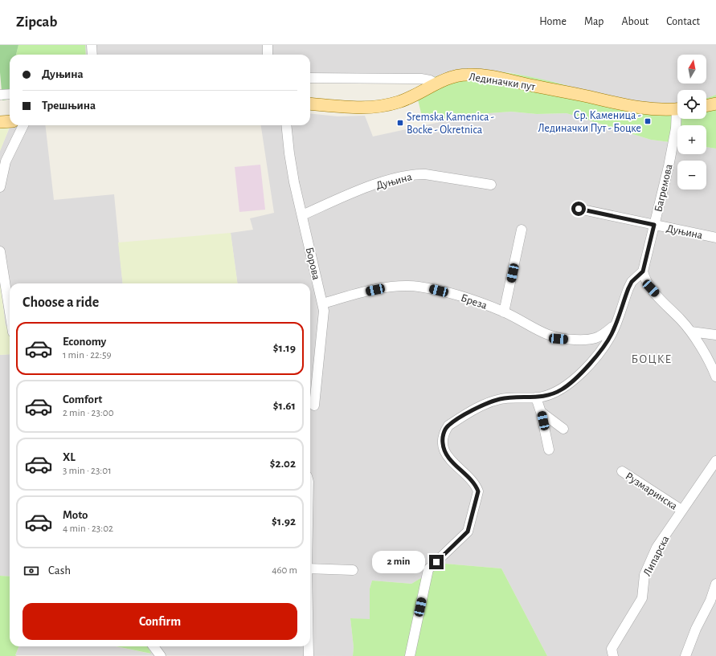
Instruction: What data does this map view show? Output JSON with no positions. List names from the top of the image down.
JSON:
{
  "streets": {
    "main road": ["Лединачки пут"],
    "street": [
      "Дуњина",
      "Багремова",
      "Борова",
      "Бреза",
      "Рузмаринска",
      "Липарска"
    ]
  },
  "crossings": [
    ["Дуњина", "Багремова"],
    ["Дуњина", "Борова"],
    ["Борова", "Бреза"],
    ["Рузмаринска", "Липарска"]
  ],
  "districts": ["БОЦКЕ"],
  "places": {
    "transit": ["Ср. Каменица - Лединачки Пут - Боцке", "Sremska Kamenica - Bocke - Okretnica"]
  },
  "north": "top",
  "page": {
    "header": "Zipcab",
    "nav": [
      "Home",
      "Map",
      "About",
      "Contact"
    ],
    "map_buttons": ["+", "−"],
    "banner": ["Дуњина", "Трешњина"],
    "heading": "Choose a ride",
    "list": [
      {
        "name": "Economy",
        "note": "1 min · 22:59",
        "value": "$1.19"
      },
      {
        "name": "Comfort",
        "note": "2 min · 23:00",
        "value": "$1.61"
      },
      {
        "name": "XL",
        "note": "3 min · 23:01",
        "value": "$2.02"
      },
      {
        "name": "Moto",
        "note": "4 min · 23:02",
        "value": "$1.92"
      }
    ],
    "bubble": "2 min",
    "pay": ["Cash", "460 m"],
    "buttons": "Confirm"
  }
}
